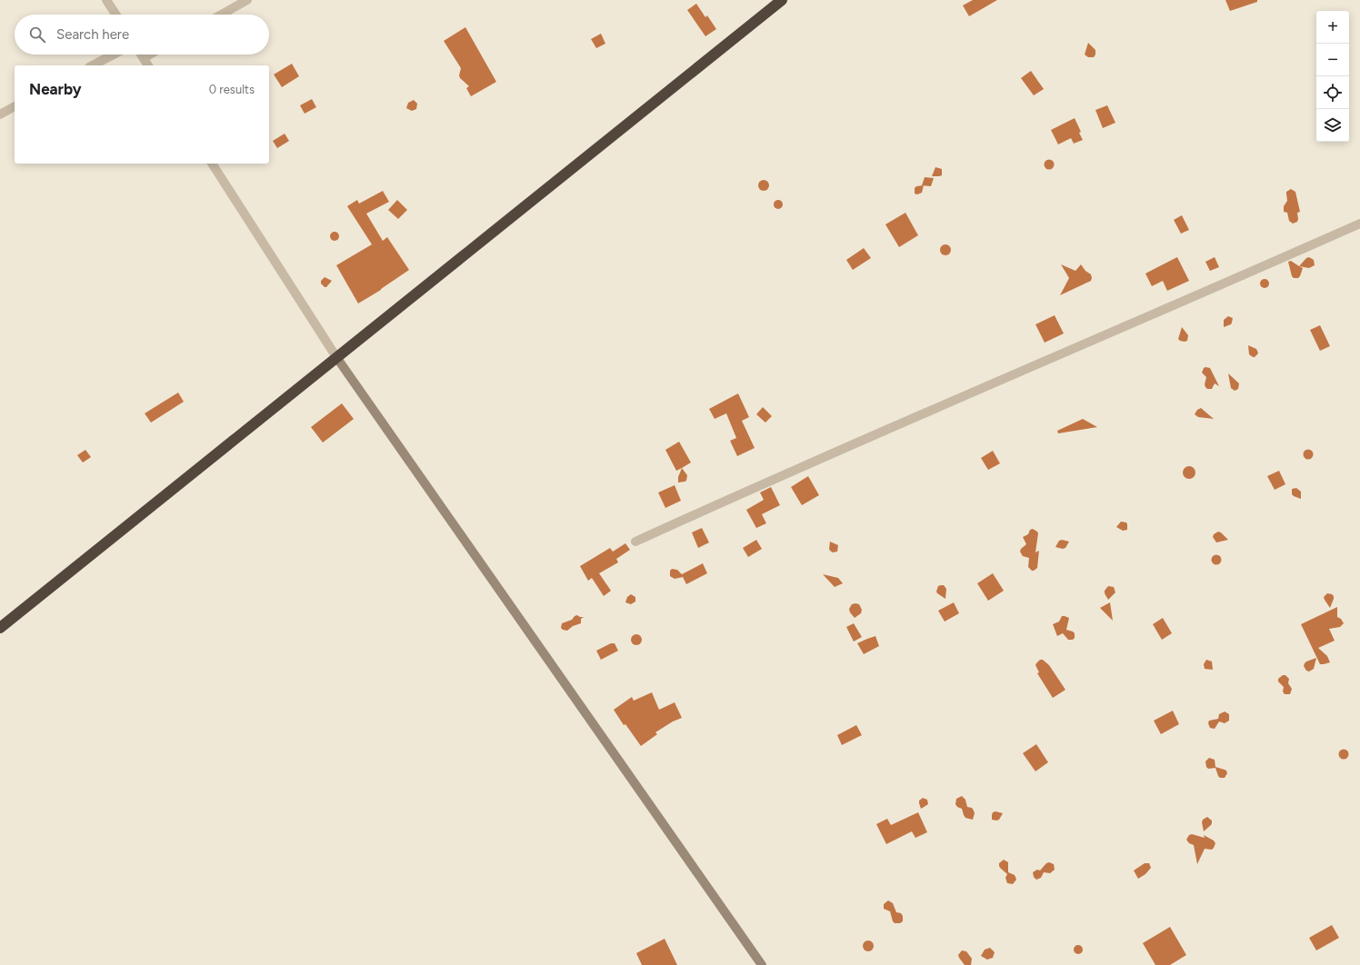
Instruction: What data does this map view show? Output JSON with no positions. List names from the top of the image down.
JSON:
{
  "page": {
    "map_buttons": ["+", "−"],
    "search": "Search here",
    "heading": ["Nearby", "0 results"]
  }
}
